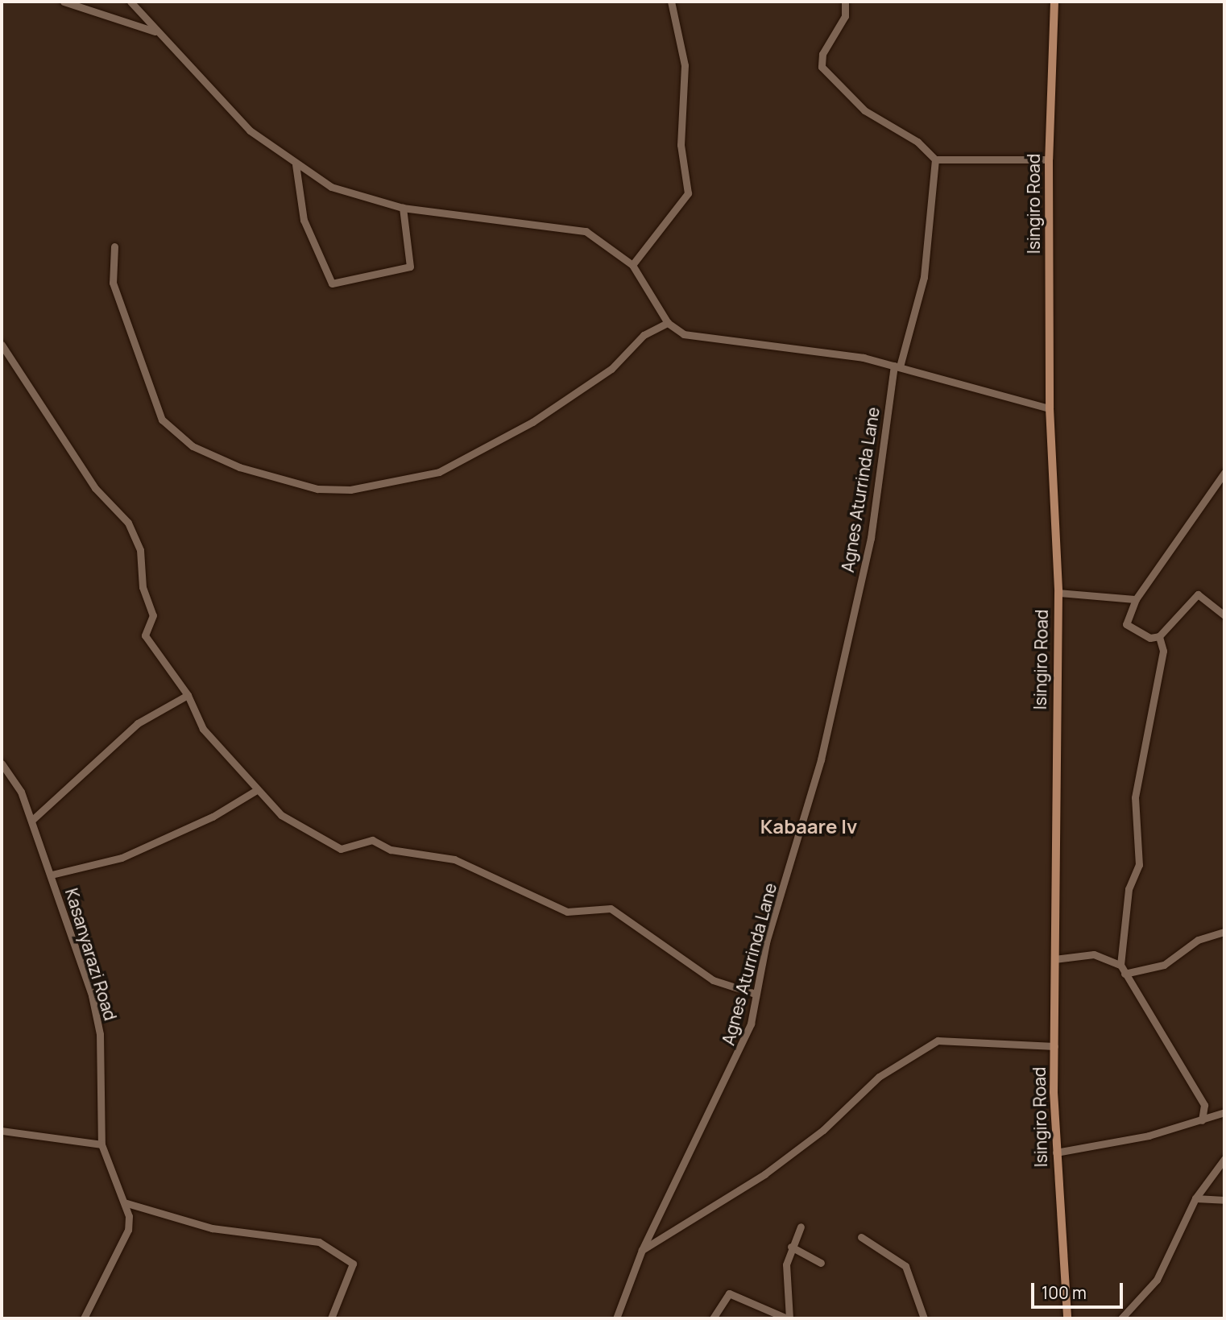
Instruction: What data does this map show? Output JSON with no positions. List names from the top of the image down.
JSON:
{
  "streets": {
    "main road": ["Isingiro Road"],
    "street": ["Agnes Aturrinda Lane", "Kasanyarazi Road"]
  },
  "districts": ["Kabaare Iv"],
  "scale_bar": "100 m"
}
